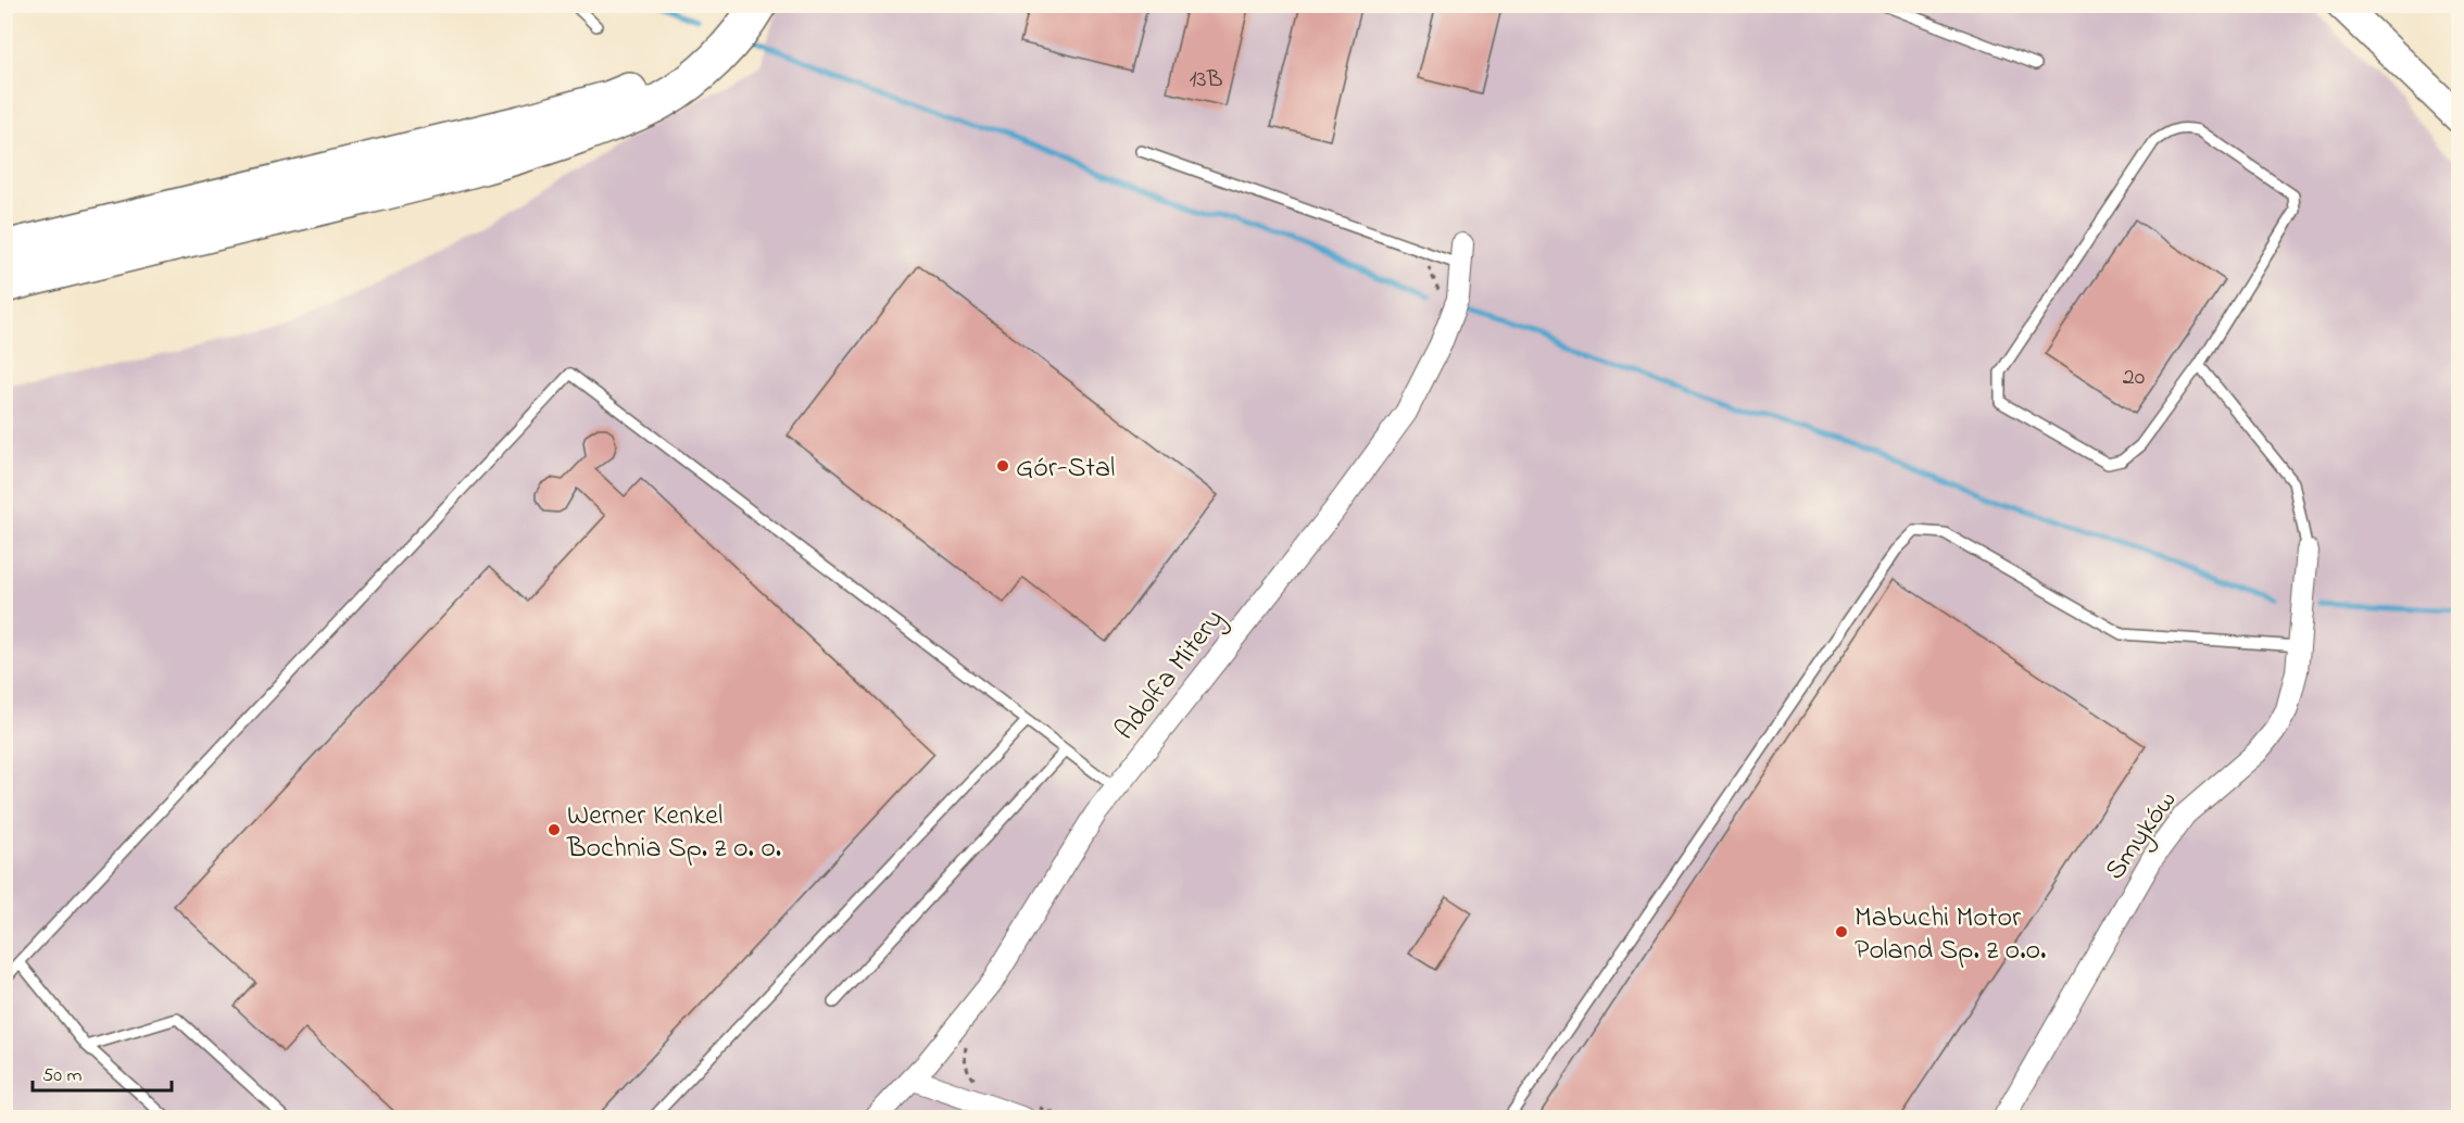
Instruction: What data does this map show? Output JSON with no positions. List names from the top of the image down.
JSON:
{
  "streets": {
    "street": ["Adolfa Mitery", "Smyków"]
  },
  "places": ["Gór-Stal", "Werner Kenkel Bochnia Sp. z o. o.", "Mabuchi Motor Poland Sp. z o.o."],
  "house_numbers": ["13B", "20"],
  "scale_bar": "50 m"
}
